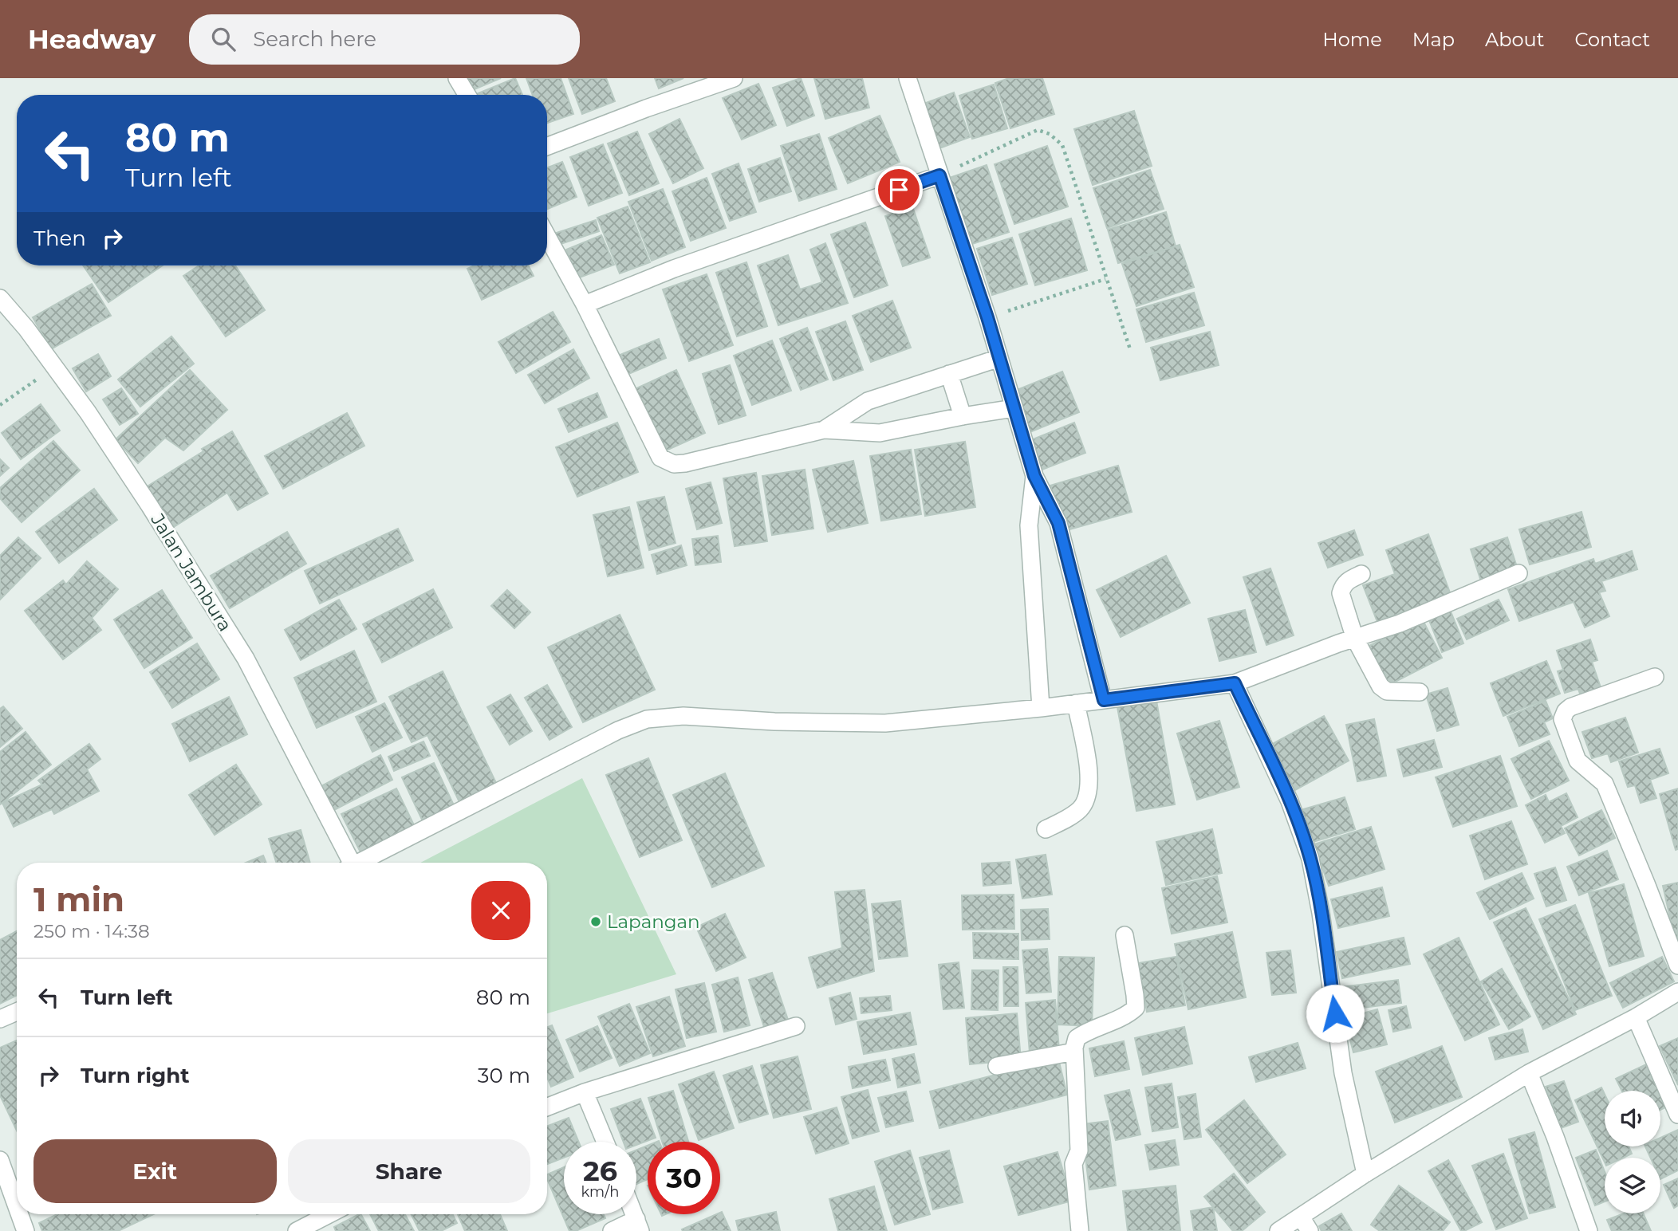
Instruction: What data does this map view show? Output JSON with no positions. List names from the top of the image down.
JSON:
{
  "streets": {
    "street": ["Jalan Jambura"]
  },
  "places": ["Lapangan"],
  "page": {
    "header": "Headway",
    "search": "Search here",
    "nav": [
      "Home",
      "Map",
      "About",
      "Contact"
    ],
    "turn": ["80 m", "Turn left"],
    "then": "Then",
    "heading": ["1 min", "250 m · 14:38"],
    "list": [
      {
        "name": "Turn left",
        "value": "80 m"
      },
      {
        "name": "Turn right",
        "value": "30 m"
      }
    ],
    "buttons": ["Exit", "Share"],
    "speed": "26 km/h",
    "limit": "30"
  }
}
